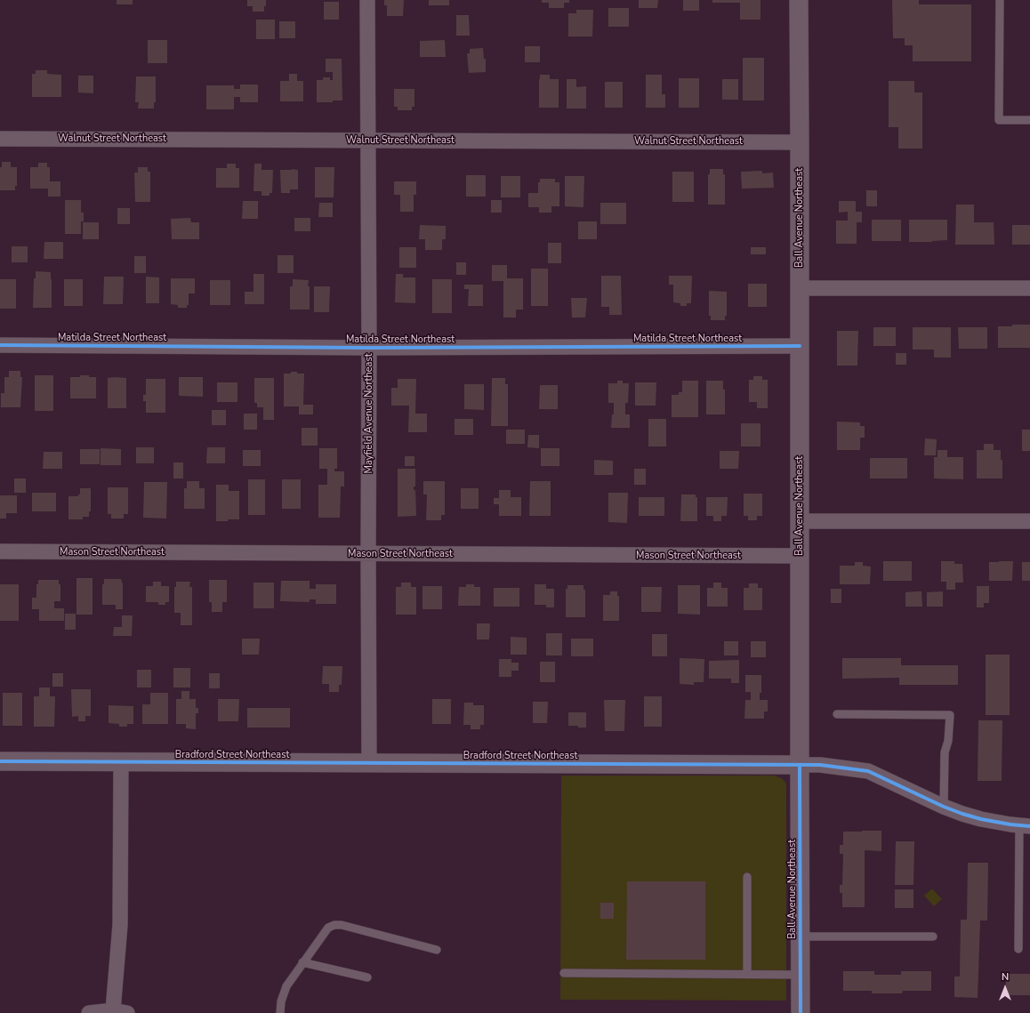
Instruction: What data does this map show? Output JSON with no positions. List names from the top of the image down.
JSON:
{
  "streets": {
    "street": [
      "Walnut Street Northeast",
      "Ball Avenue Northeast",
      "Matilda Street Northeast",
      "Mayfield Avenue Northeast",
      "Mason Street Northeast",
      "Bradford Street Northeast"
    ]
  },
  "crossings": [
    ["Walnut Street Northeast", "Ball Avenue Northeast"],
    ["Walnut Street Northeast", "Mayfield Avenue Northeast"],
    ["Ball Avenue Northeast", "Matilda Street Northeast"],
    ["Ball Avenue Northeast", "Mason Street Northeast"],
    ["Ball Avenue Northeast", "Bradford Street Northeast"],
    ["Matilda Street Northeast", "Mayfield Avenue Northeast"],
    ["Mayfield Avenue Northeast", "Mason Street Northeast"],
    ["Mayfield Avenue Northeast", "Bradford Street Northeast"]
  ],
  "north": "top"
}
